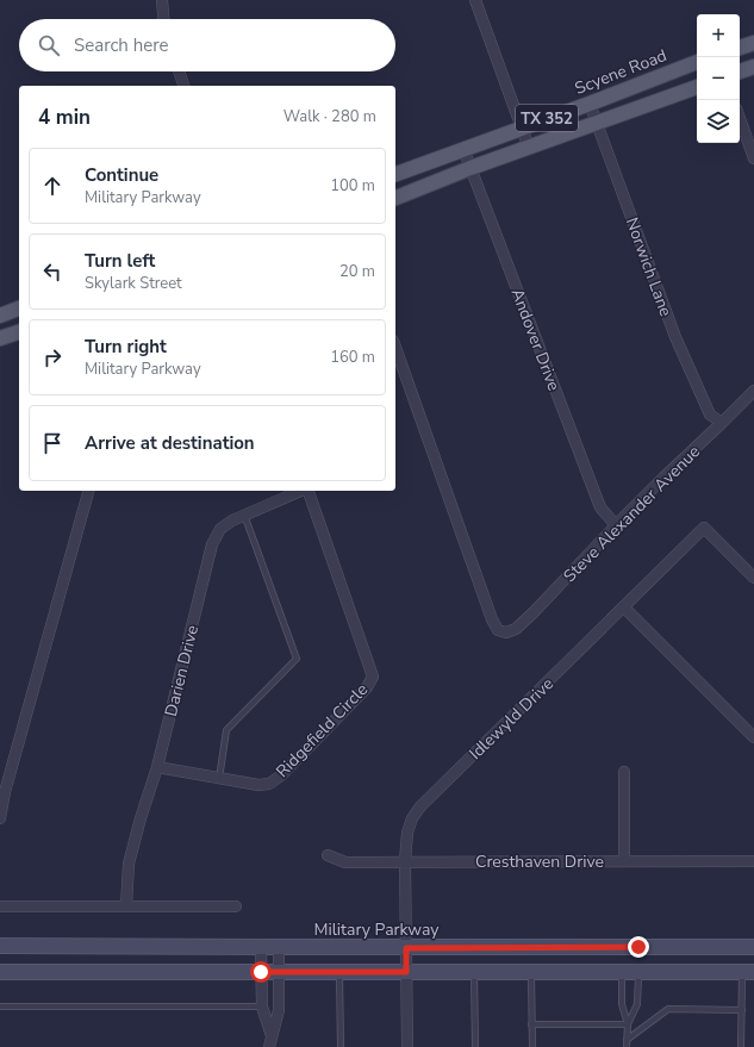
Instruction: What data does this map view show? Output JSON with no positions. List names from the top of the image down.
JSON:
{
  "streets": {
    "main road": ["Scyene Road", "TX 352", "Military Parkway"],
    "street": [
      "Norwich Lane",
      "Andover Drive",
      "Steve Alexander Avenue",
      "Darien Drive",
      "Idlewyld Drive",
      "Ridgefield Circle",
      "Cresthaven Drive"
    ]
  },
  "crossings": [
    ["Scyene Road", "Norwich Lane"],
    ["Scyene Road", "Andover Drive"],
    ["TX 352", "Norwich Lane"],
    ["TX 352", "Andover Drive"],
    ["Norwich Lane", "Steve Alexander Avenue"],
    ["Andover Drive", "Steve Alexander Avenue"],
    ["Darien Drive", "Ridgefield Circle"],
    ["Idlewyld Drive", "Cresthaven Drive"],
    ["Idlewyld Drive", "Military Parkway"]
  ],
  "page": {
    "map_buttons": ["+", "−"],
    "search": "Search here",
    "heading": ["4 min", "Walk · 280 m"],
    "list": [
      ["Continue", "Military Parkway", "100 m"],
      ["Turn left", "Skylark Street", "20 m"],
      ["Turn right", "Military Parkway", "160 m"],
      "Arrive at destination"
    ]
  }
}
